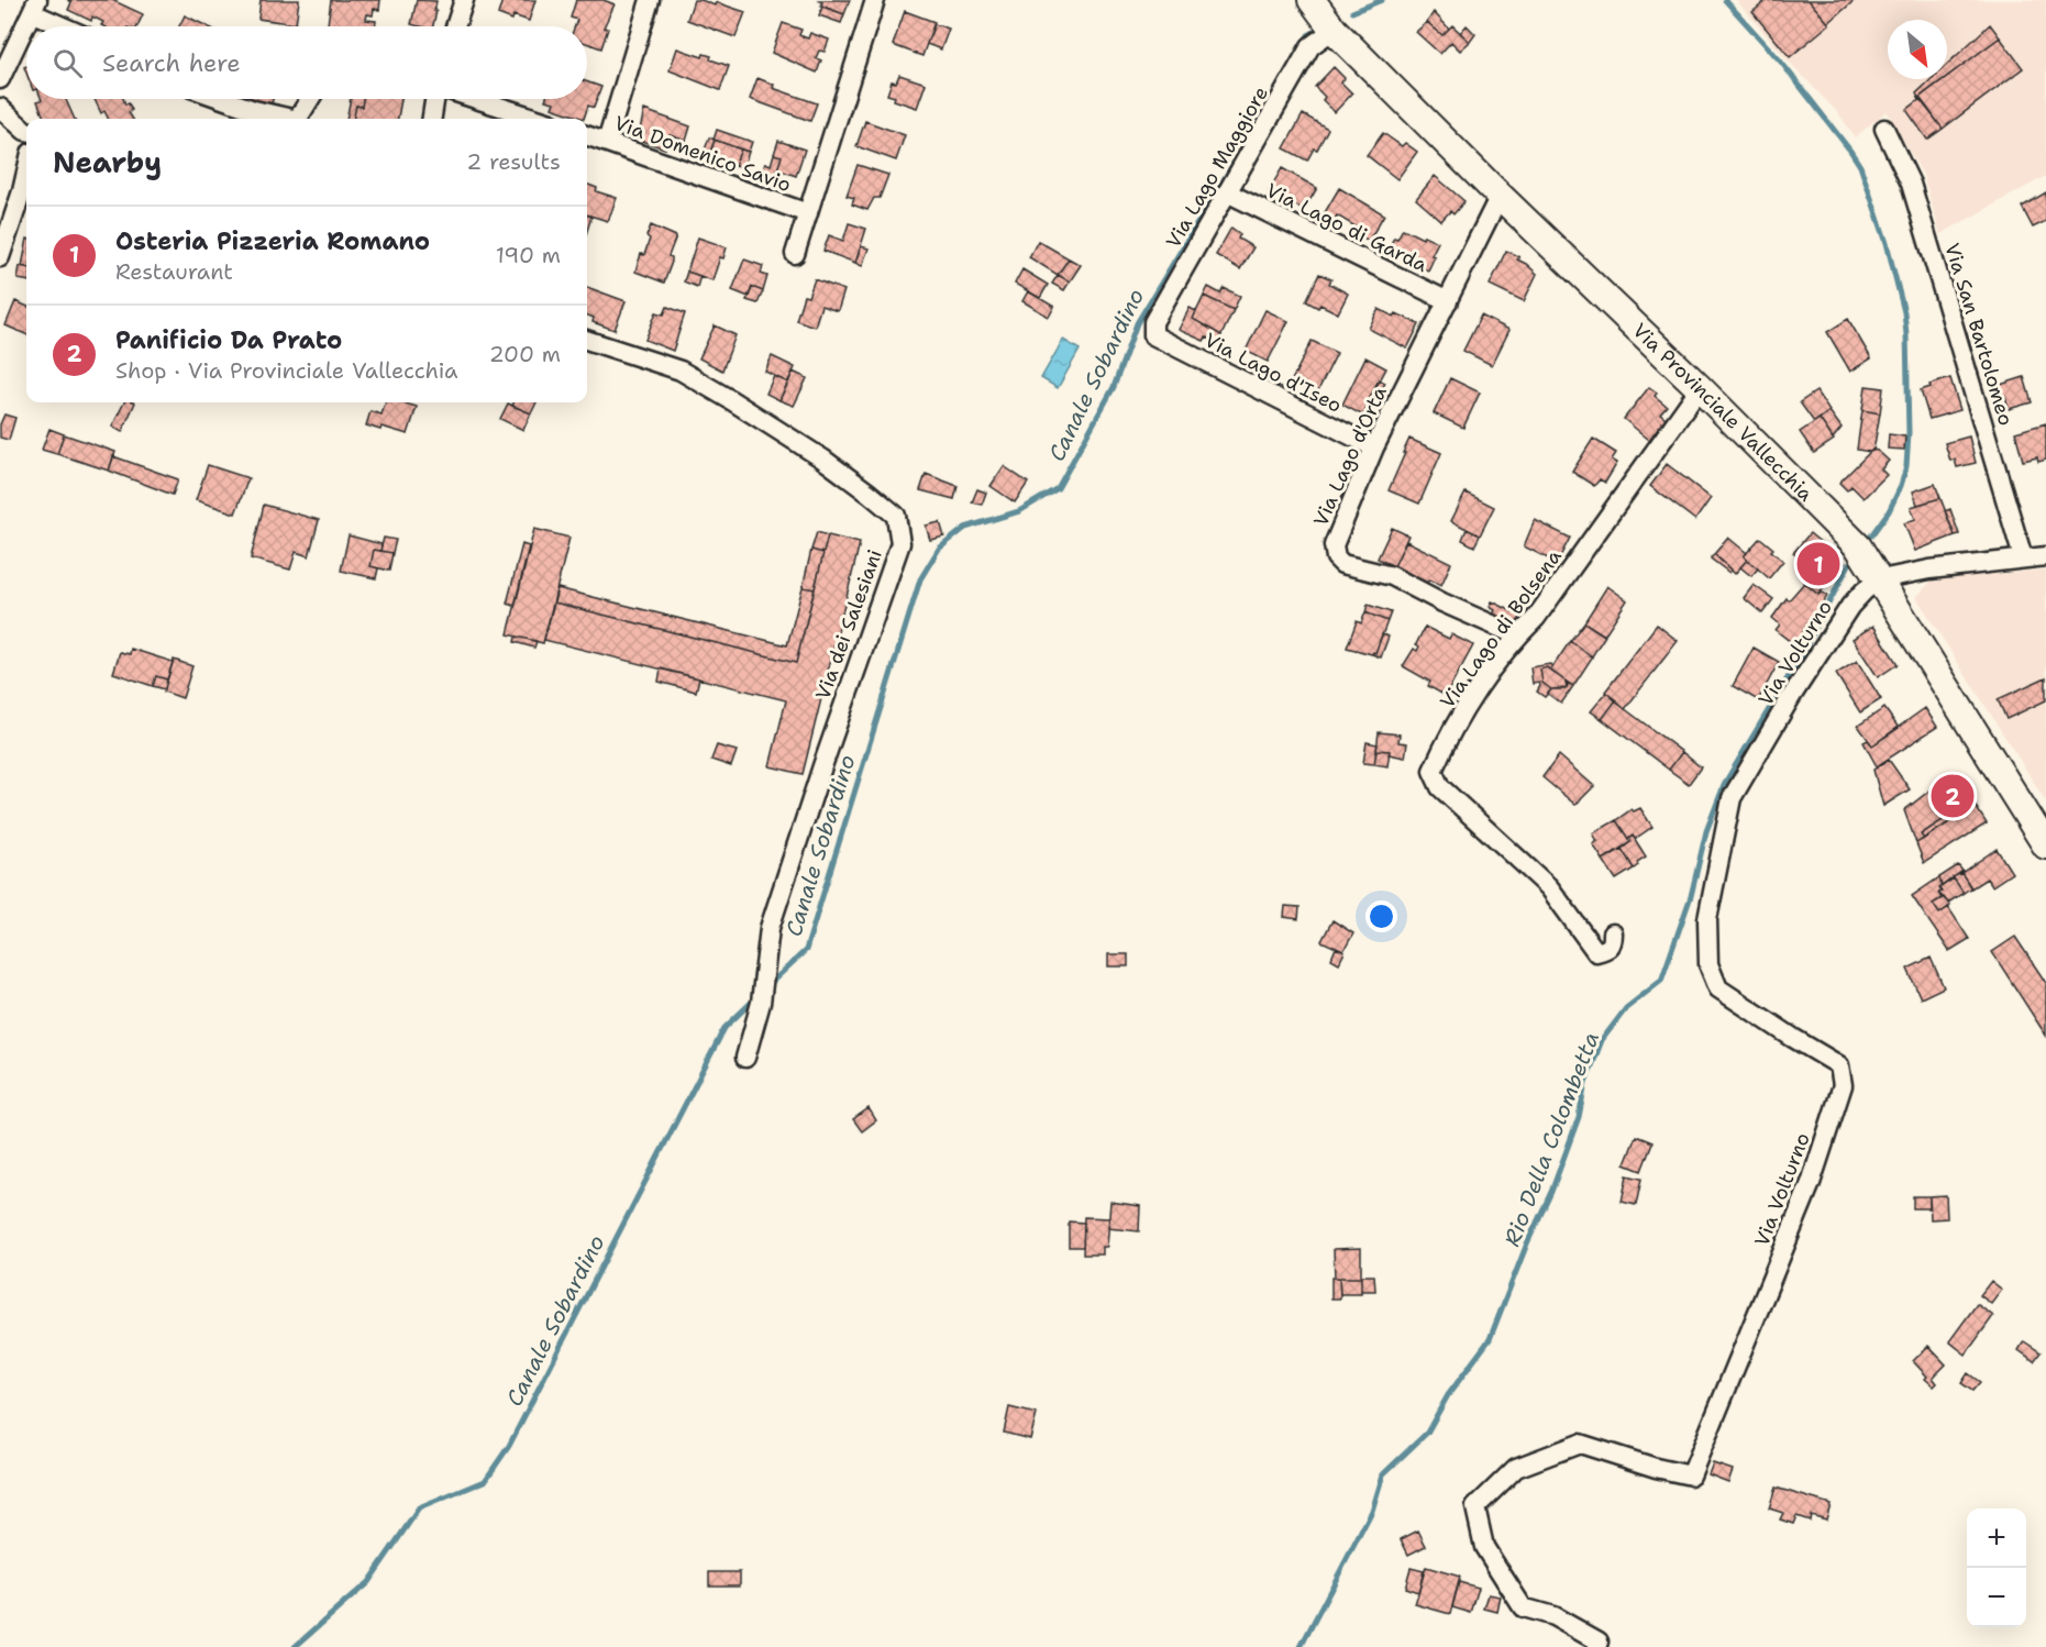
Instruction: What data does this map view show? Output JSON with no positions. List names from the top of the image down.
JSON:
{
  "streets": {
    "main road": ["Via Provinciale Vallecchia"],
    "street": [
      "Via Domenico Savio",
      "Via Lago Maggiore",
      "Via Lago di Garda",
      "Via San Bartolomeo",
      "Via Lago d'Iseo",
      "Via Lago d'Orta",
      "Via dei Salesiani",
      "Via Lago di Bolsena",
      "Via Volturno"
    ]
  },
  "crossings": [
    ["Via Lago Maggiore", "Via Lago di Garda"],
    ["Via Lago Maggiore", "Via Lago d'Iseo"],
    ["Via Lago Maggiore", "Via Provinciale Vallecchia"],
    ["Via Lago di Garda", "Via Lago d'Orta"],
    ["Via Lago d'Iseo", "Via Lago d'Orta"],
    ["Via Provinciale Vallecchia", "Via Lago d'Orta"],
    ["Via Provinciale Vallecchia", "Via Lago di Bolsena"],
    ["Via Provinciale Vallecchia", "Via Volturno"],
    ["Via Lago d'Orta", "Via Lago di Bolsena"]
  ],
  "water": ["Canale Sobardino", "Rio Della Colombetta"],
  "north": "bottom right",
  "page": {
    "search": "Search here",
    "heading": ["Nearby", "2 results"],
    "list": [
      {
        "mark": "1",
        "name": "Osteria Pizzeria Romano",
        "note": "Restaurant",
        "value": "190 m"
      },
      {
        "mark": "2",
        "name": "Panificio Da Prato",
        "note": "Shop · Via Provinciale Vallecchia",
        "value": "200 m"
      }
    ],
    "pins": ["1", "2"],
    "map_buttons": ["+", "−"]
  }
}
